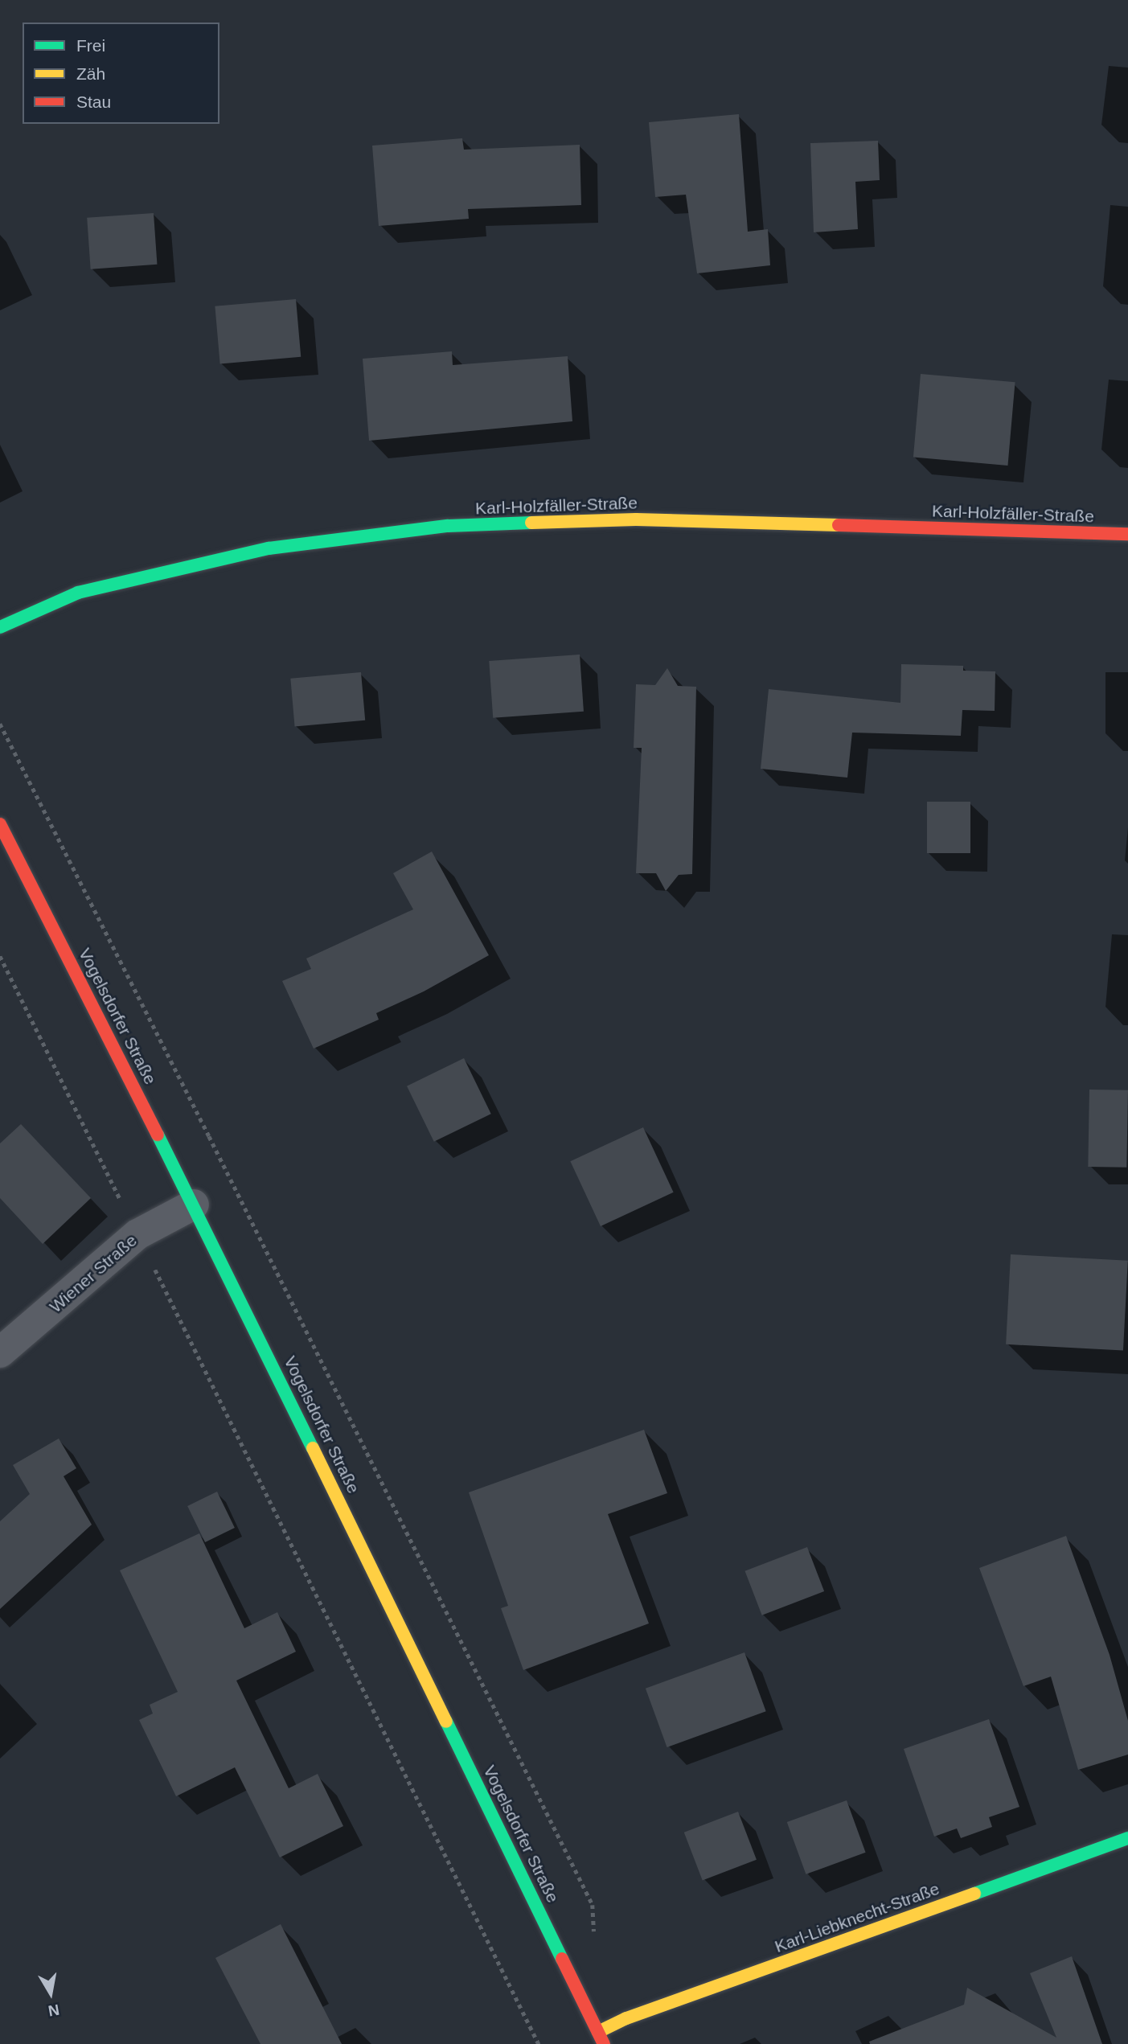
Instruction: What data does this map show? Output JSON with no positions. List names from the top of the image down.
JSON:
{
  "streets": {
    "street": [
      "Karl-Holzfäller-Straße",
      "Vogelsdorfer Straße",
      "Wiener Straße",
      "Karl-Liebknecht-Straße"
    ]
  },
  "crossings": [
    ["Vogelsdorfer Straße", "Wiener Straße"],
    ["Vogelsdorfer Straße", "Karl-Liebknecht-Straße"]
  ],
  "legend": ["Frei", "Zäh", "Stau"],
  "north": "bottom"
}
